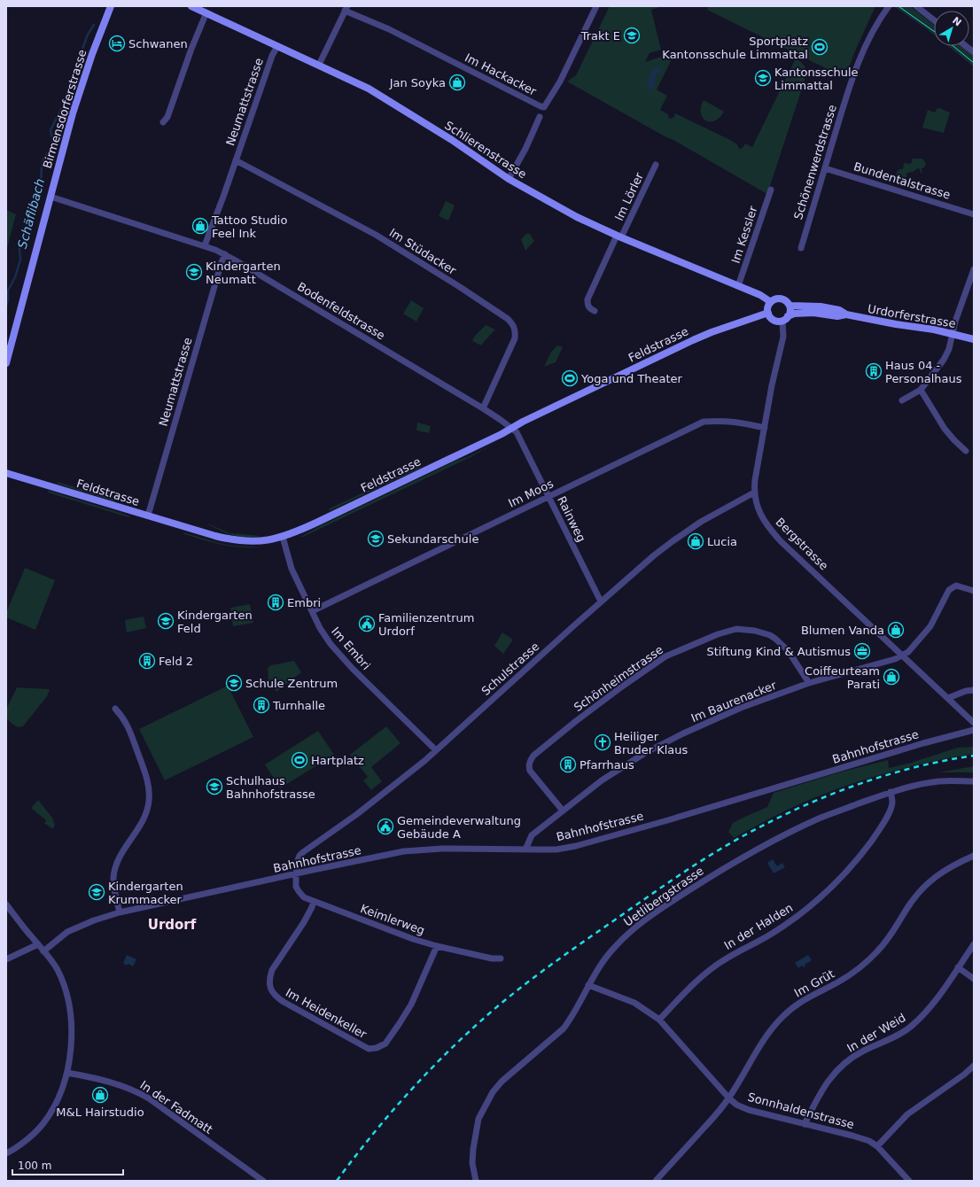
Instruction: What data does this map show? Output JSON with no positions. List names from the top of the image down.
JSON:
{
  "streets": {
    "main road": [
      "Birmensdorferstrasse",
      "Schlierenstrasse",
      "Urdorferstrasse",
      "Feldstrasse"
    ],
    "street": [
      "Im Hackacker",
      "Neumattstrasse",
      "Schönenwerdstrasse",
      "Bundentalstrasse",
      "Im Lörler",
      "Im Kessler",
      "Im Stüdacker",
      "Bodenfeldstrasse",
      "Im Moos",
      "Rainweg",
      "Bergstrasse",
      "Im Embri",
      "Schulstrasse",
      "Schönheimstrasse",
      "Im Baurenacker",
      "Bahnhofstrasse",
      "Uetlibergstrasse",
      "Keimlerweg",
      "In der Halden",
      "Im Grüt",
      "Im Heidenkeller",
      "In der Weid",
      "In der Fadmatt",
      "Sonnhaldenstrasse"
    ]
  },
  "crossings": [
    ["Neumattstrasse", "Schlierenstrasse"],
    ["Neumattstrasse", "Im Stüdacker"],
    ["Neumattstrasse", "Bodenfeldstrasse"],
    ["Neumattstrasse", "Feldstrasse"],
    ["Birmensdorferstrasse", "Bodenfeldstrasse"],
    ["Schlierenstrasse", "Im Lörler"],
    ["Schlierenstrasse", "Im Kessler"],
    ["Schlierenstrasse", "Urdorferstrasse"],
    ["Schlierenstrasse", "Feldstrasse"],
    ["Schlierenstrasse", "Bergstrasse"],
    ["Schönenwerdstrasse", "Bundentalstrasse"],
    ["Im Stüdacker", "Bodenfeldstrasse"],
    ["Bodenfeldstrasse", "Feldstrasse"],
    ["Bodenfeldstrasse", "Rainweg"],
    ["Urdorferstrasse", "Feldstrasse"],
    ["Urdorferstrasse", "Bergstrasse"],
    ["Feldstrasse", "Rainweg"],
    ["Feldstrasse", "Bergstrasse"],
    ["Feldstrasse", "Im Embri"],
    ["Im Moos", "Rainweg"],
    ["Im Moos", "Bergstrasse"],
    ["Im Moos", "Im Embri"],
    ["Rainweg", "Schulstrasse"],
    ["Bergstrasse", "Schulstrasse"],
    ["Bergstrasse", "Im Baurenacker"],
    ["Im Embri", "Schulstrasse"],
    ["Schulstrasse", "Bahnhofstrasse"],
    ["Schulstrasse", "Keimlerweg"],
    ["Schönheimstrasse", "Im Baurenacker"],
    ["Im Baurenacker", "Bahnhofstrasse"],
    ["Bahnhofstrasse", "Keimlerweg"],
    ["Uetlibergstrasse", "In der Halden"],
    ["Uetlibergstrasse", "Sonnhaldenstrasse"],
    ["Keimlerweg", "Im Heidenkeller"],
    ["In der Halden", "Sonnhaldenstrasse"],
    ["Im Grüt", "Sonnhaldenstrasse"],
    ["In der Weid", "Sonnhaldenstrasse"]
  ],
  "districts": ["Urdorf"],
  "water": ["Schäflibach"],
  "places": {
    "school or university": [
      "Trakt E",
      "Kantonsschule Limmattal",
      "Kindergarten Neumatt",
      "Sekundarschule",
      "Kindergarten Feld",
      "Schule Zentrum",
      "Schulhaus Bahnhofstrasse",
      "Kindergarten Krummacker"
    ],
    "hotel": ["Schwanen"],
    "sports": ["Sportplatz Kantonsschule Limmattal", "Yoga und Theater", "Hartplatz"],
    "shop": [
      "Jan Soyka",
      "Tattoo Studio Feel Ink",
      "Lucia",
      "Blumen Vanda",
      "Coiffeurteam Parati",
      "M&L Hairstudio"
    ],
    "building": [
      "Haus 04 - Personalhaus",
      "Embri",
      "Feld 2",
      "Turnhalle",
      "Pfarrhaus"
    ],
    "public building": ["Familienzentrum Urdorf", "Gemeindeverwaltung Gebäude A"],
    "office": ["Stiftung Kind & Autismus"],
    "church": ["Heiliger Bruder Klaus"]
  },
  "scale_bar": "100 m",
  "north": "top right"
}
